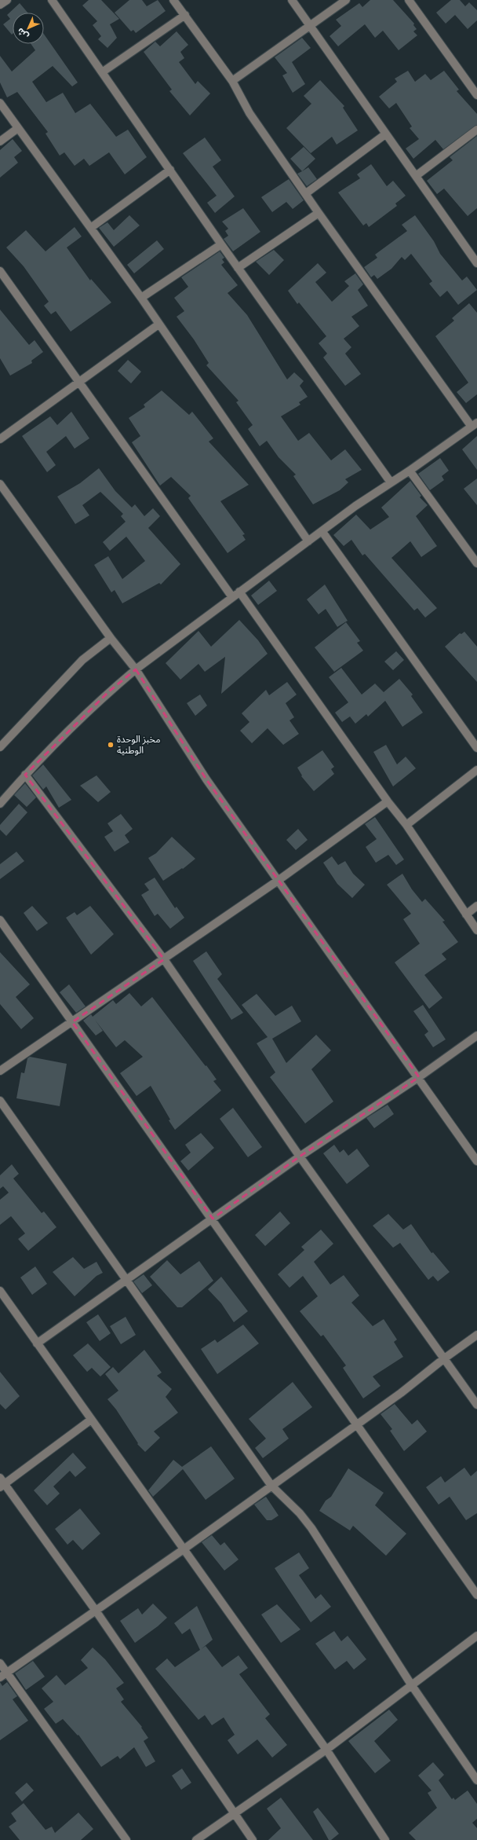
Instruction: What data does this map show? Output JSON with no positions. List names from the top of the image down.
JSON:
{
  "places": ["مخبز الوحدة الوطنية"],
  "north": "bottom left"
}
